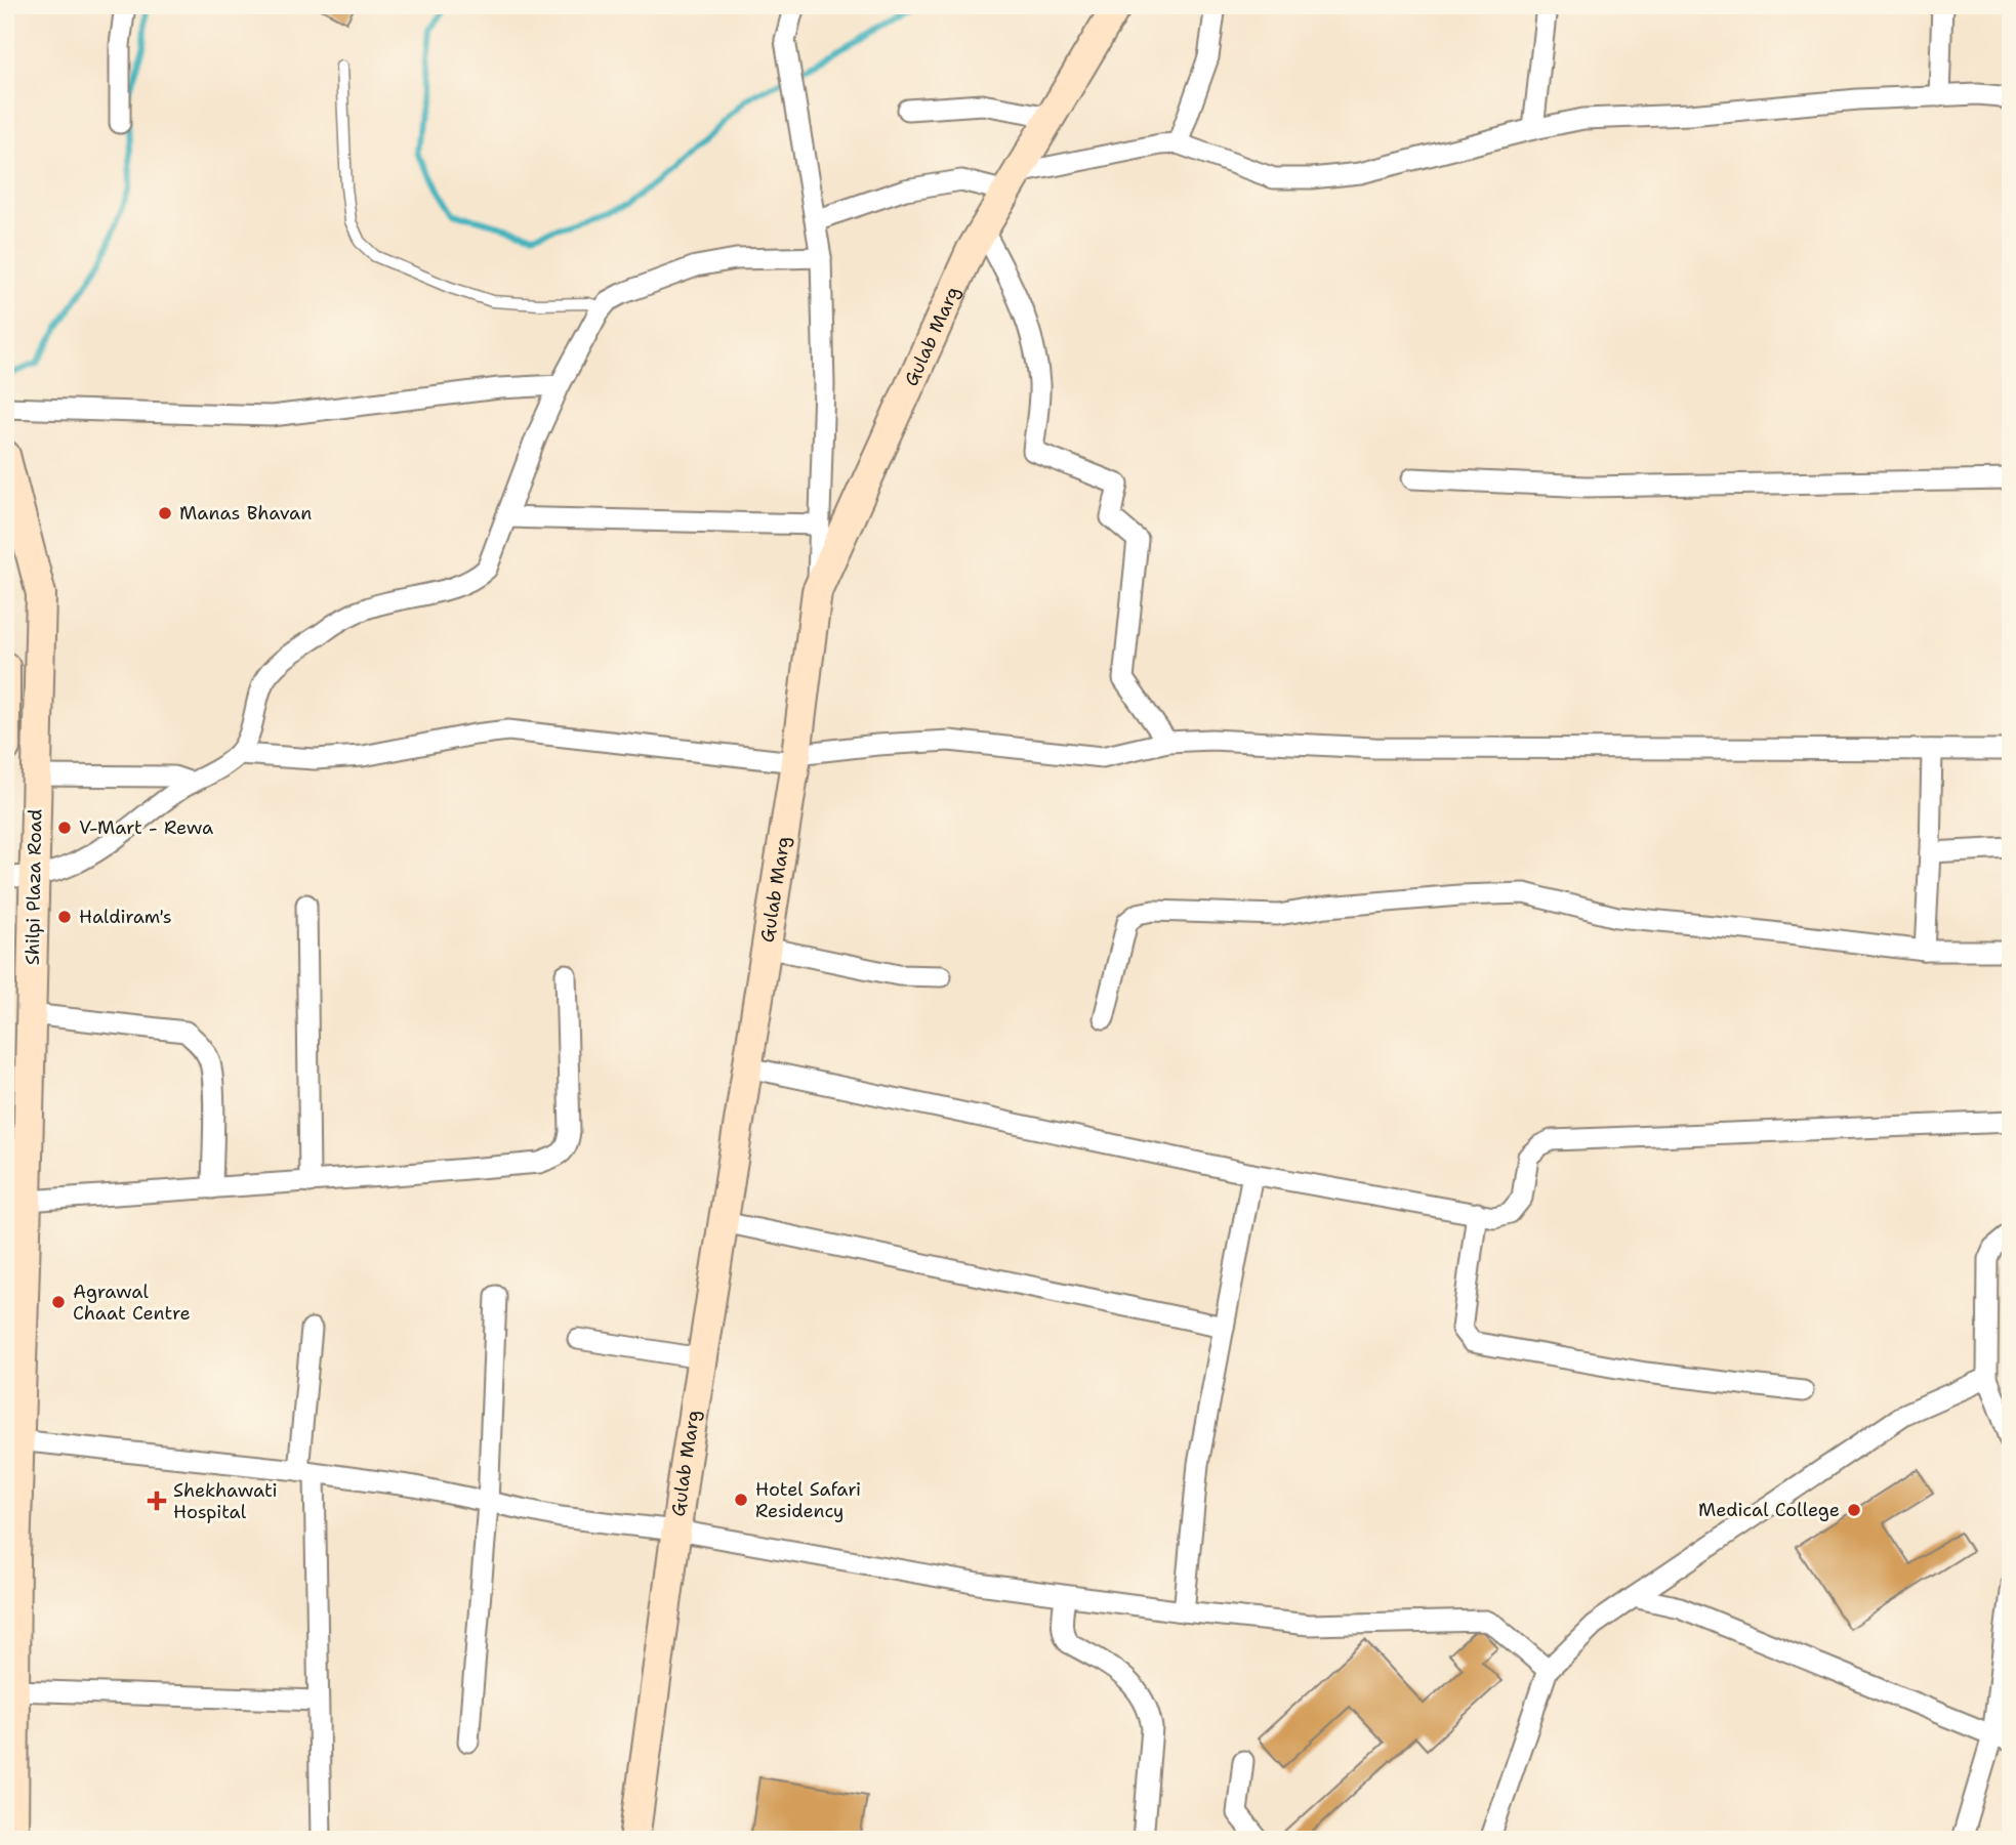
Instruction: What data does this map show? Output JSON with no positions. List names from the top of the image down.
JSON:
{
  "streets": {
    "street": ["Gulab Marg", "Shilpi Plaza Road"]
  },
  "places": {
    "other": [
      "Manas Bhavan",
      "V-Mart - Rewa",
      "Haldiram's",
      "Agrawal Chaat Centre",
      "Hotel Safari Residency",
      "Medical College"
    ],
    "health": ["Shekhawati Hospital"]
  }
}
